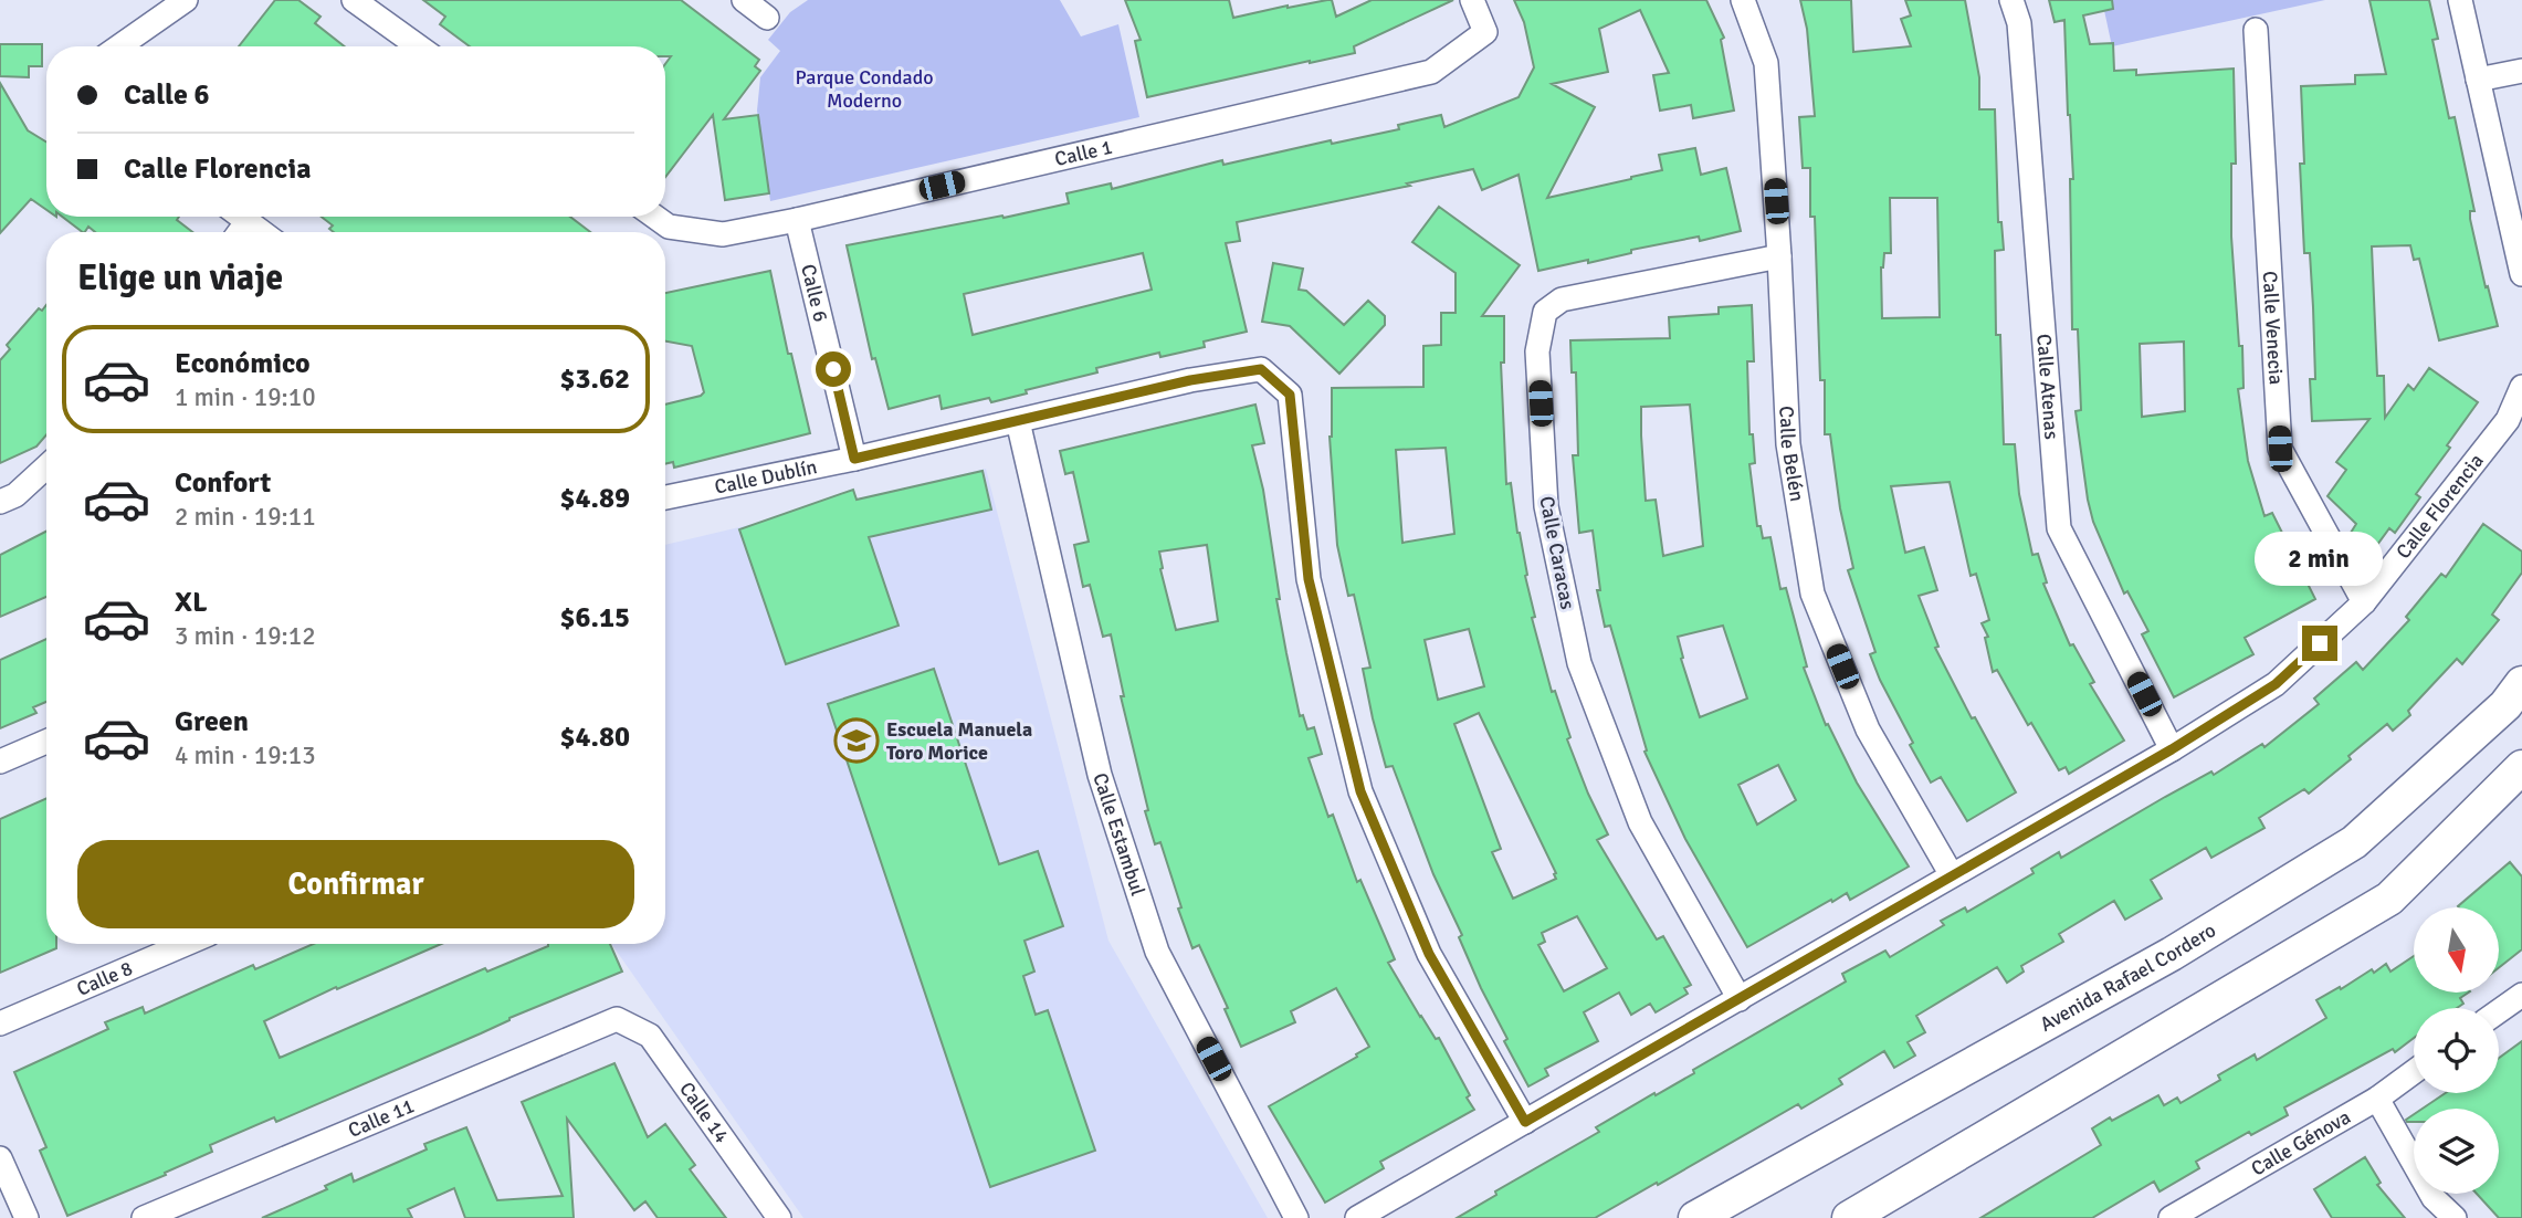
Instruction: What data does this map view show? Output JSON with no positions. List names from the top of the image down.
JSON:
{
  "streets": {
    "main road": ["Avenida Rafael Cordero"],
    "street": [
      "Calle 1",
      "Calle 6",
      "Calle Venecia",
      "Calle Atenas",
      "Calle Belén",
      "Calle Dublín",
      "Calle Florencia",
      "Calle Caracas",
      "Calle Estambul",
      "Calle 8",
      "Calle 14",
      "Calle 11",
      "Calle Génova"
    ]
  },
  "crossings": [
    ["Calle 1", "Calle 6"],
    ["Calle 6", "Calle Dublín"],
    ["Calle Venecia", "Calle Florencia"],
    ["Calle Atenas", "Calle Florencia"],
    ["Calle Belén", "Calle Florencia"],
    ["Calle Belén", "Calle Caracas"],
    ["Calle Dublín", "Calle Florencia"],
    ["Calle Dublín", "Calle Estambul"],
    ["Calle Florencia", "Calle Caracas"],
    ["Calle 14", "Calle 11"]
  ],
  "parks": ["Parque Condado Moderno"],
  "places": {
    "school or university": ["Escuela Manuela Toro Morice"]
  },
  "north": "bottom",
  "page": {
    "banner": ["Calle 6", "Calle Florencia"],
    "heading": "Elige un viaje",
    "list": [
      {
        "name": "Económico",
        "note": "1 min · 19:10",
        "value": "$3.62"
      },
      {
        "name": "Confort",
        "note": "2 min · 19:11",
        "value": "$4.89"
      },
      {
        "name": "XL",
        "note": "3 min · 19:12",
        "value": "$6.15"
      },
      {
        "name": "Green",
        "note": "4 min · 19:13",
        "value": "$4.80"
      }
    ],
    "bubble": "2 min",
    "buttons": "Confirmar"
  }
}
